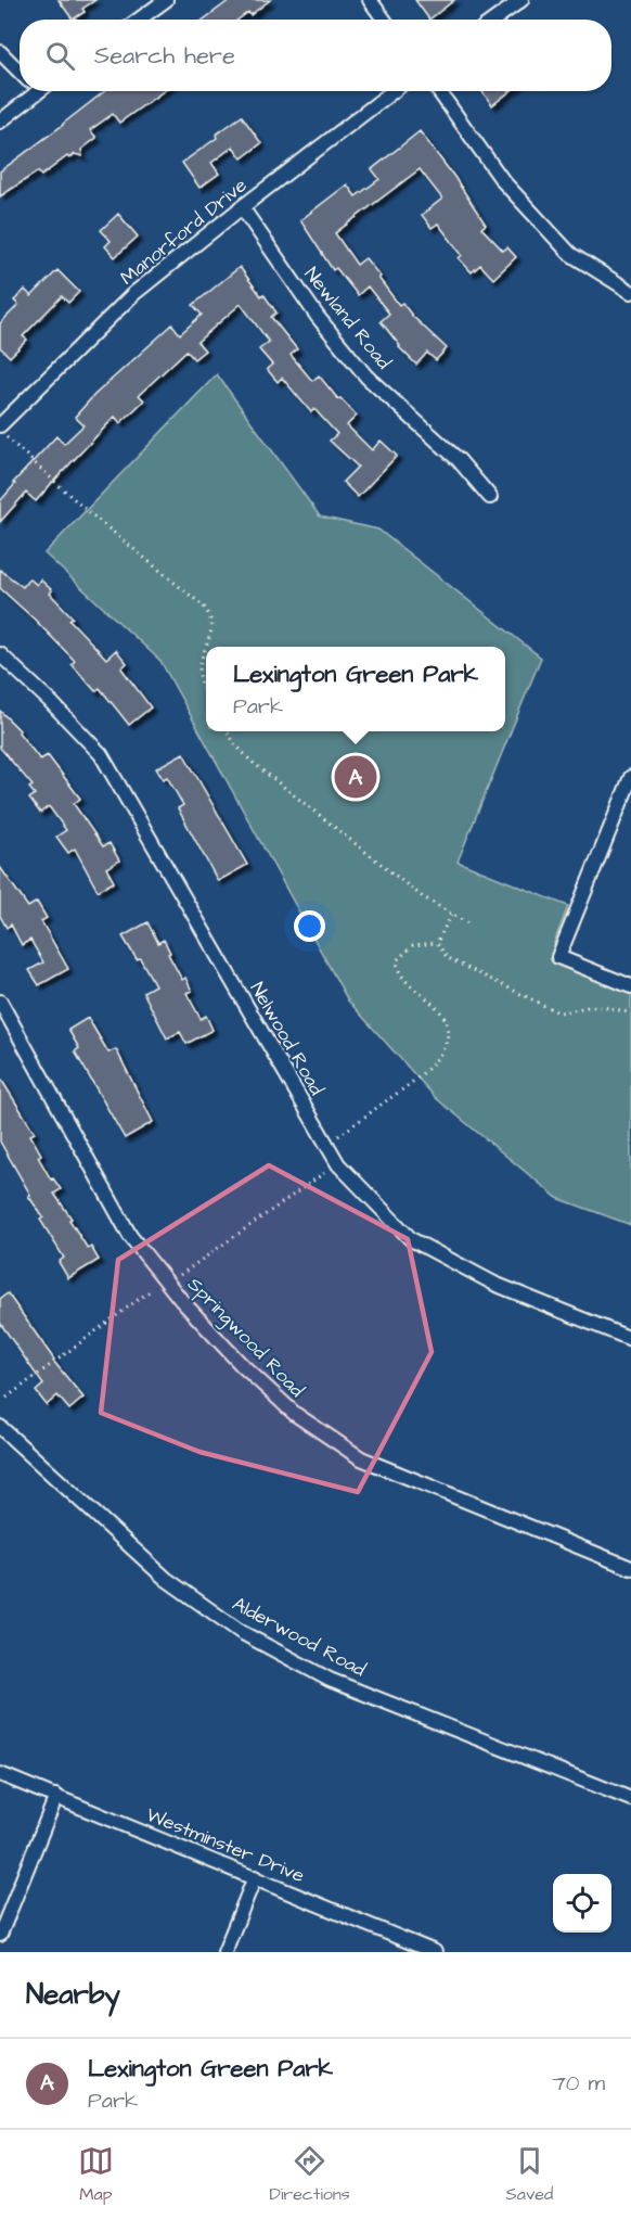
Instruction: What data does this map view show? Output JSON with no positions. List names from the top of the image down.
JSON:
{
  "streets": {
    "street": [
      "Manorford Drive",
      "Newland Road",
      "Nelwood Road",
      "Springwood Road",
      "Alderwood Road",
      "Westminster Drive"
    ]
  },
  "crossings": [
    ["Manorford Drive", "Newland Road"]
  ],
  "page": {
    "search": "Search here",
    "popup": ["Lexington Green Park", "Park"],
    "pins": "A",
    "heading": "Nearby",
    "list": [
      {
        "mark": "A",
        "name": "Lexington Green Park",
        "note": "Park",
        "value": "70 m"
      }
    ],
    "nav": ["Map", "Directions", "Saved"]
  }
}
